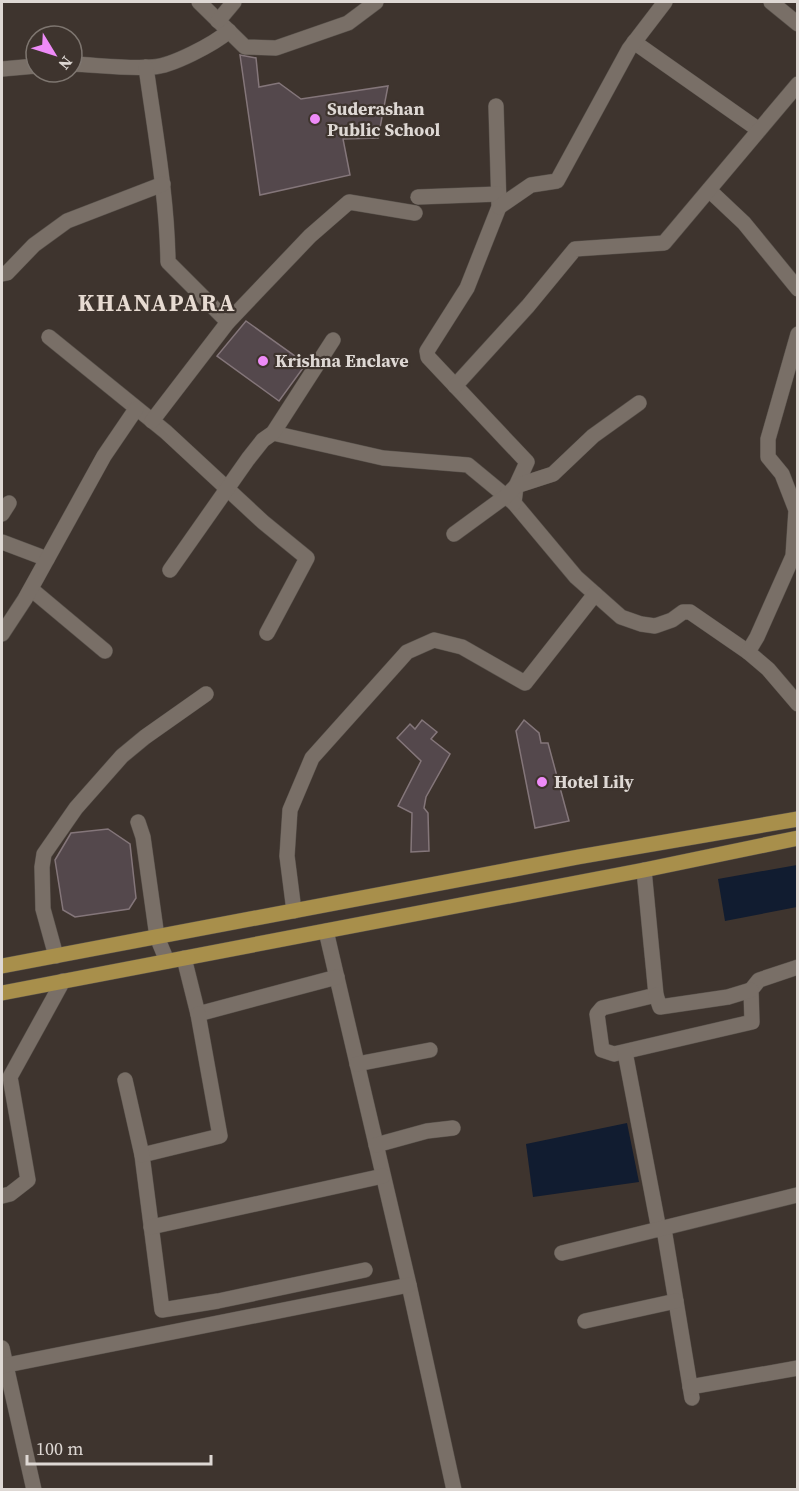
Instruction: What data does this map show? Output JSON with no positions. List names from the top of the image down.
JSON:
{
  "districts": ["KHANAPARA"],
  "places": ["Suderashan Public School", "Krishna Enclave", "Hotel Lily"],
  "scale_bar": "100 m",
  "north": "bottom right"
}
